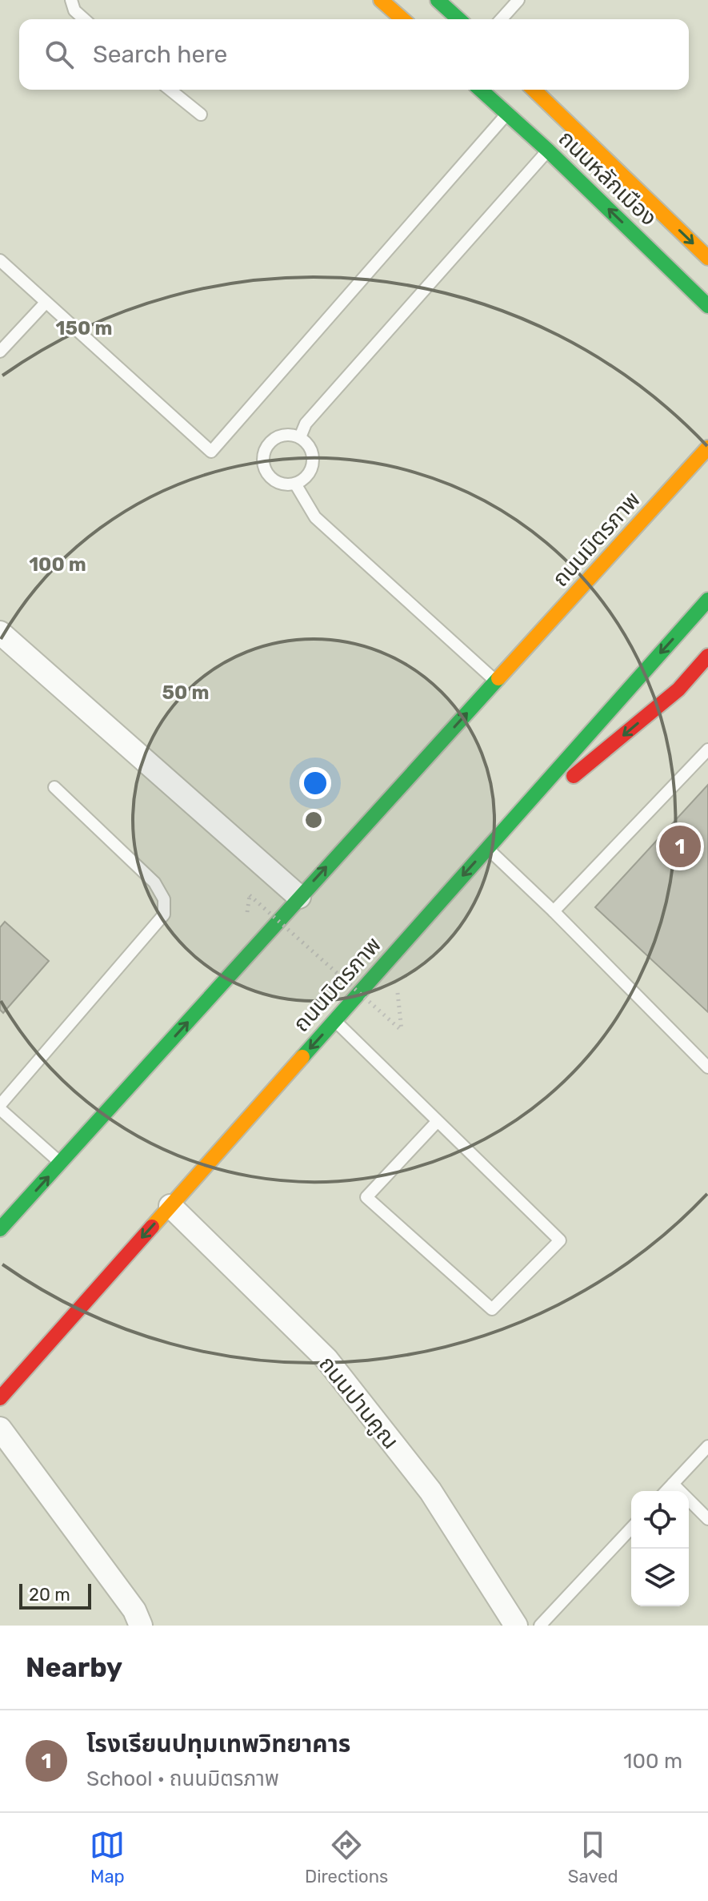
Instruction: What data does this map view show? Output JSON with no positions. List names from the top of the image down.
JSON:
{
  "streets": {
    "main road": ["ถนนหลักเมือง", "ถนนมิตรภาพ"],
    "street": ["ถนนปานคูณ"]
  },
  "crossings": [
    ["ถนนมิตรภาพ", "ถนนปานคูณ"]
  ],
  "scale_bar": "20 m",
  "page": {
    "search": "Search here",
    "pins": "1",
    "scale": "20 m",
    "heading": "Nearby",
    "list": [
      {
        "mark": "1",
        "name": "โรงเรียนปทุมเทพวิทยาคาร",
        "note": "School · ถนนมิตรภาพ",
        "value": "100 m"
      }
    ],
    "nav": ["Map", "Directions", "Saved"]
  },
  "rings": ["150 m", "100 m", "50 m"]
}
